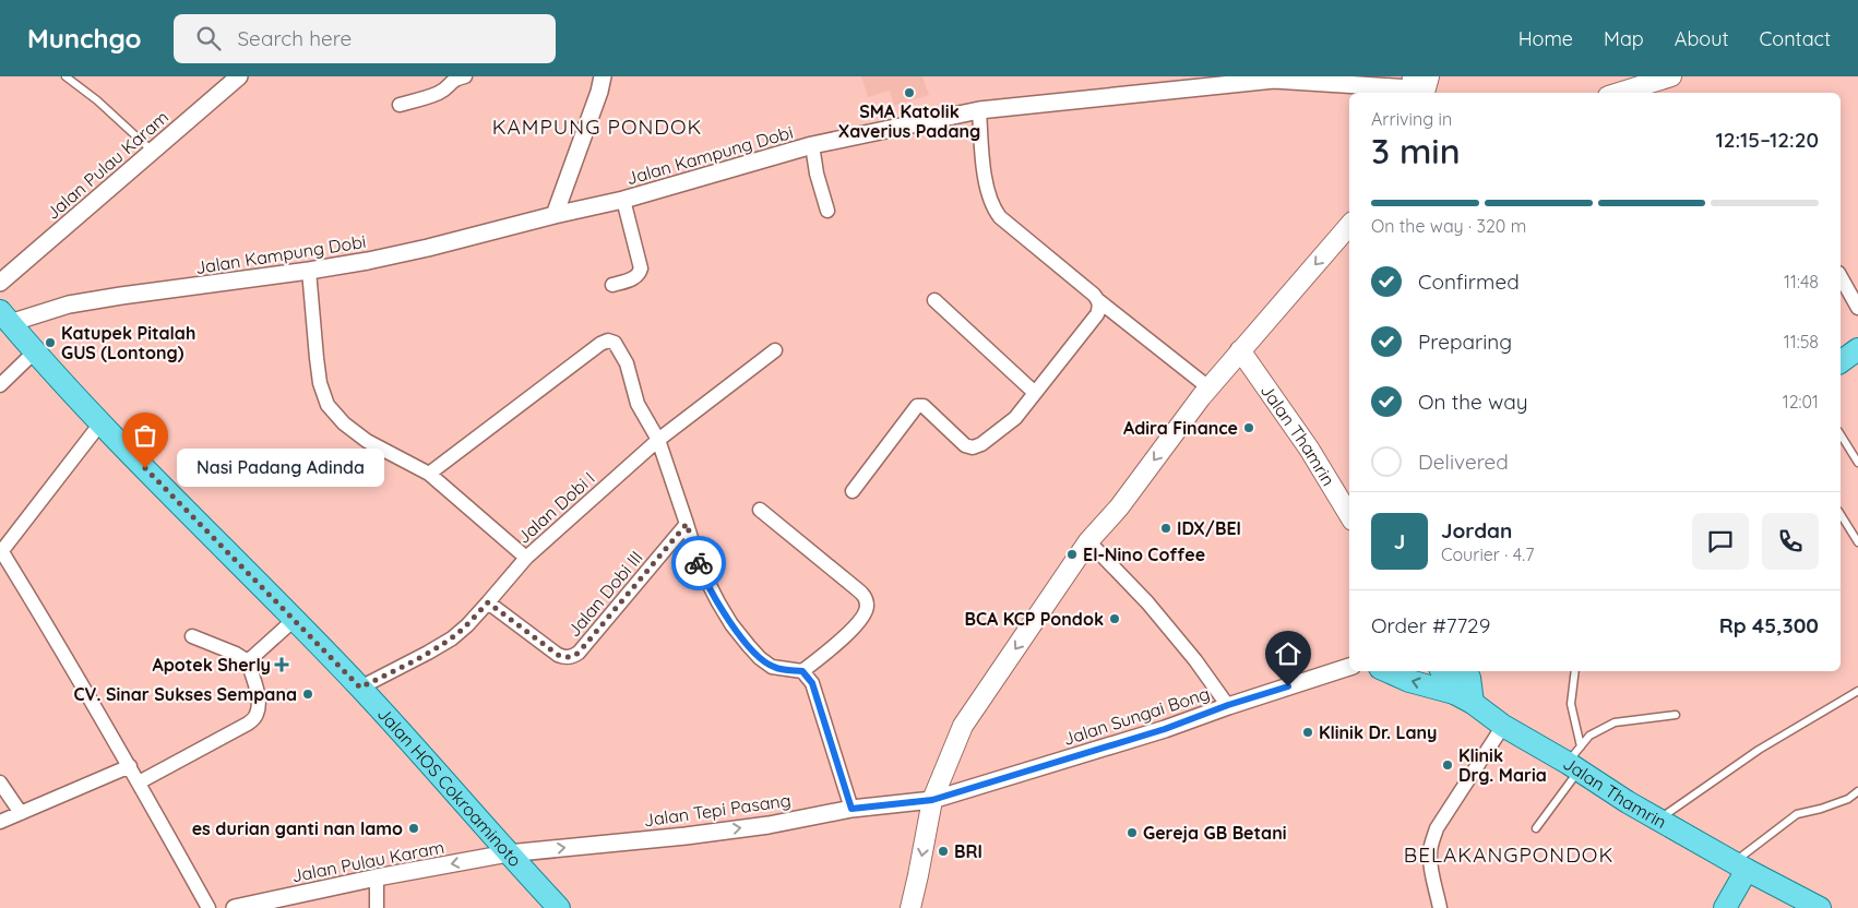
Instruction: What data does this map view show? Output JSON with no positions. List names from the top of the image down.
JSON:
{
  "streets": {
    "main road": ["Jalan Thamrin", "Jalan HOS Cokroaminoto"],
    "street": [
      "Jalan Kampung Dobi",
      "Jalan Pulau Karam",
      "Jalan Dobi I",
      "Jalan Dobi III",
      "Jalan Sungai Bong",
      "Jalan Tepi Pasang"
    ]
  },
  "crossings": [
    ["Jalan Kampung Dobi", "Jalan HOS Cokroaminoto"],
    ["Jalan Pulau Karam", "Jalan HOS Cokroaminoto"],
    ["Jalan Pulau Karam", "Jalan Tepi Pasang"],
    ["Jalan Dobi I", "Jalan Dobi III"],
    ["Jalan Dobi I", "Jalan HOS Cokroaminoto"],
    ["Jalan Sungai Bong", "Jalan Tepi Pasang"],
    ["Jalan HOS Cokroaminoto", "Jalan Tepi Pasang"]
  ],
  "one_way": ["Jalan Tepi Pasang"],
  "districts": ["KAMPUNG PONDOK", "BELAKANGPONDOK"],
  "places": {
    "other": [
      "SMA Katolik Xaverius Padang",
      "Katupek Pitalah GUS (Lontong)",
      "Adira Finance",
      "Nasi Padang Adinda",
      "IDX/BEI",
      "El-Nino Coffee",
      "BCA KCP Pondok",
      "CV. Sinar Sukses Sempana",
      "Klinik Dr. Lany",
      "Klinik Drg. Maria",
      "es durian ganti nan lamo",
      "Gereja GB Betani",
      "BRI"
    ],
    "health": ["Apotek Sherly"]
  },
  "page": {
    "header": "Munchgo",
    "search": "Search here",
    "nav": [
      "Home",
      "Map",
      "About",
      "Contact"
    ],
    "heading": ["3 min", "Arriving in", "12:15–12:20"],
    "panel": [
      "Jordan",
      "Courier · 4.7",
      "Order #7729",
      "Rp 45,300"
    ],
    "bar": "On the way · 320 m",
    "list": [
      ["Confirmed", "11:48"],
      ["Preparing", "11:58"],
      ["On the way", "12:01"],
      "Delivered"
    ],
    "bubble": "Nasi Padang Adinda",
    "round": "J"
  }
}
